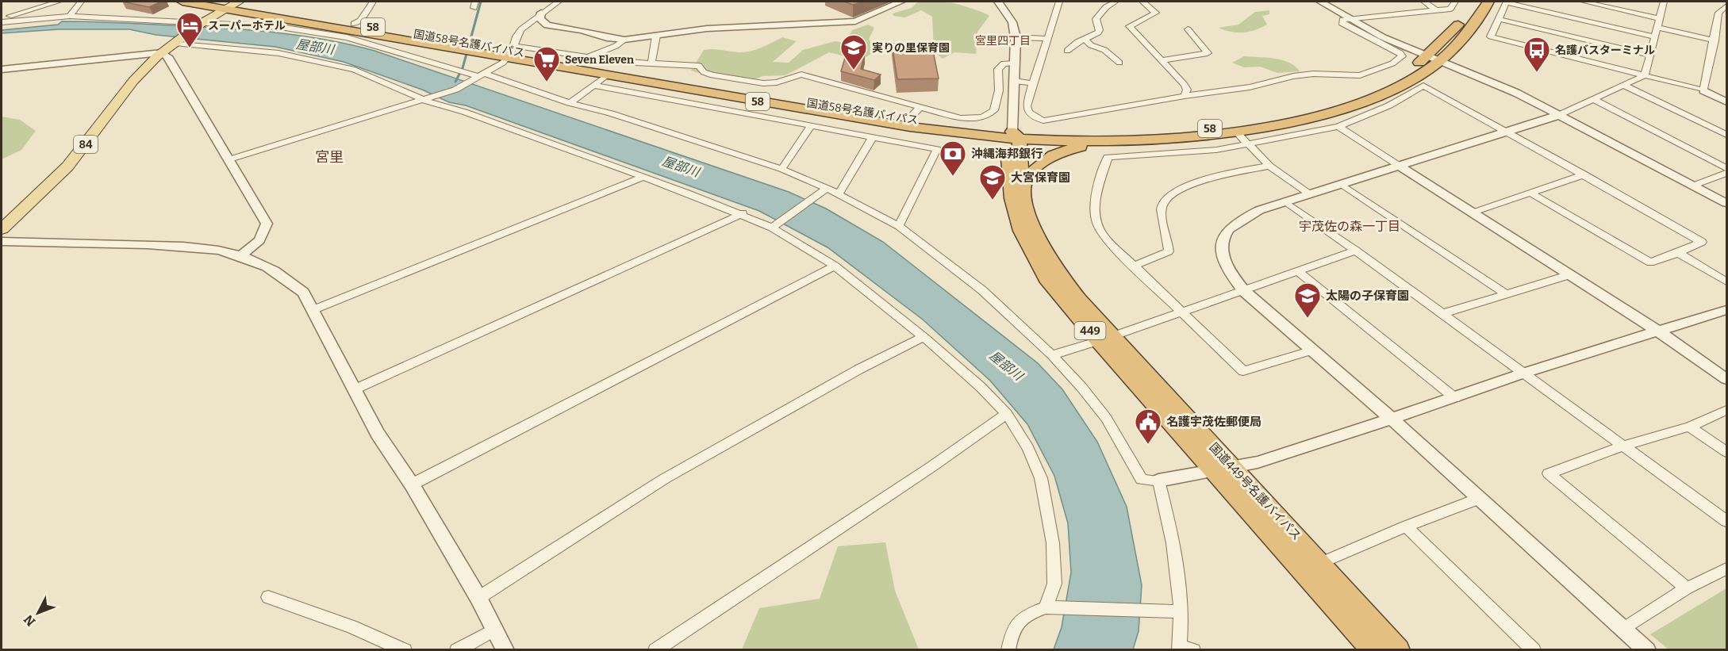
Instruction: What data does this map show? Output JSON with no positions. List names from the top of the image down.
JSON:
{
  "streets": {
    "highway": [
      "58",
      "国道58号名護バイパス",
      "449",
      "国道449号名護バイパス"
    ],
    "main road": ["84"]
  },
  "crossings": [
    ["国道58号名護バイパス", "84"],
    ["国道58号名護バイパス", "国道449号名護バイパス"]
  ],
  "districts": ["宮里四丁目", "宮里", "宇茂佐の森一丁目"],
  "water": ["屋部川"],
  "places": {
    "hotel": ["スーパーホテル"],
    "school or university": ["実りの里保育園", "大宮保育園", "太陽の子保育園"],
    "bus stop": ["名護バスターミナル"],
    "supermarket": ["Seven Eleven"],
    "bank": ["沖縄海邦銀行"],
    "public building": ["名護宇茂佐郵便局"]
  },
  "north": "bottom left"
}
